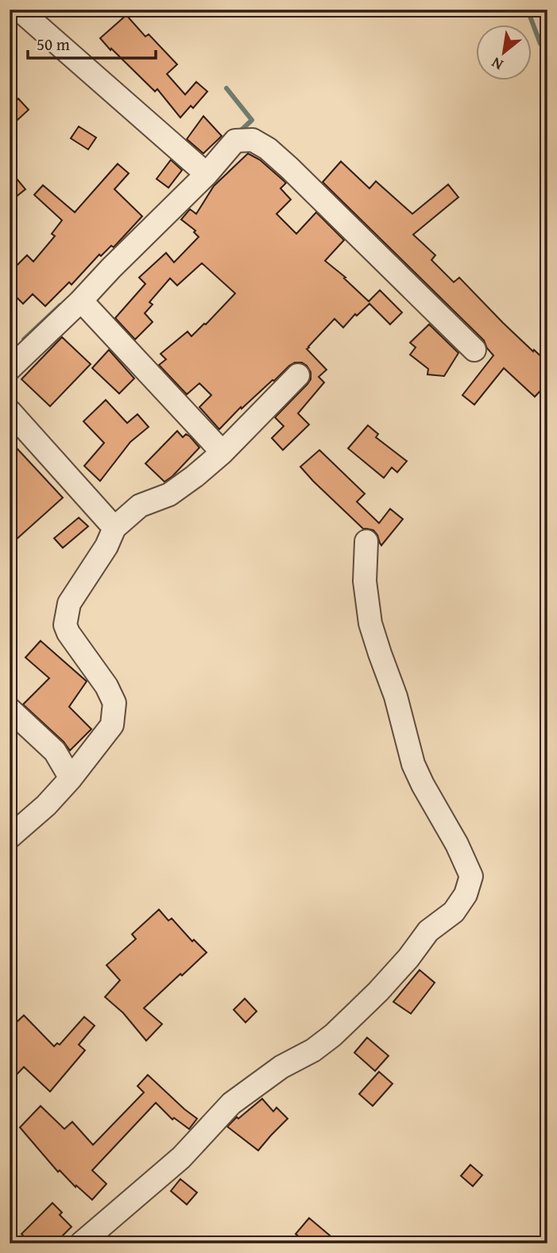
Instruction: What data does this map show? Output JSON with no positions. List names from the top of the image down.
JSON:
{
  "scale_bar": "50 m",
  "north": "bottom left"
}
